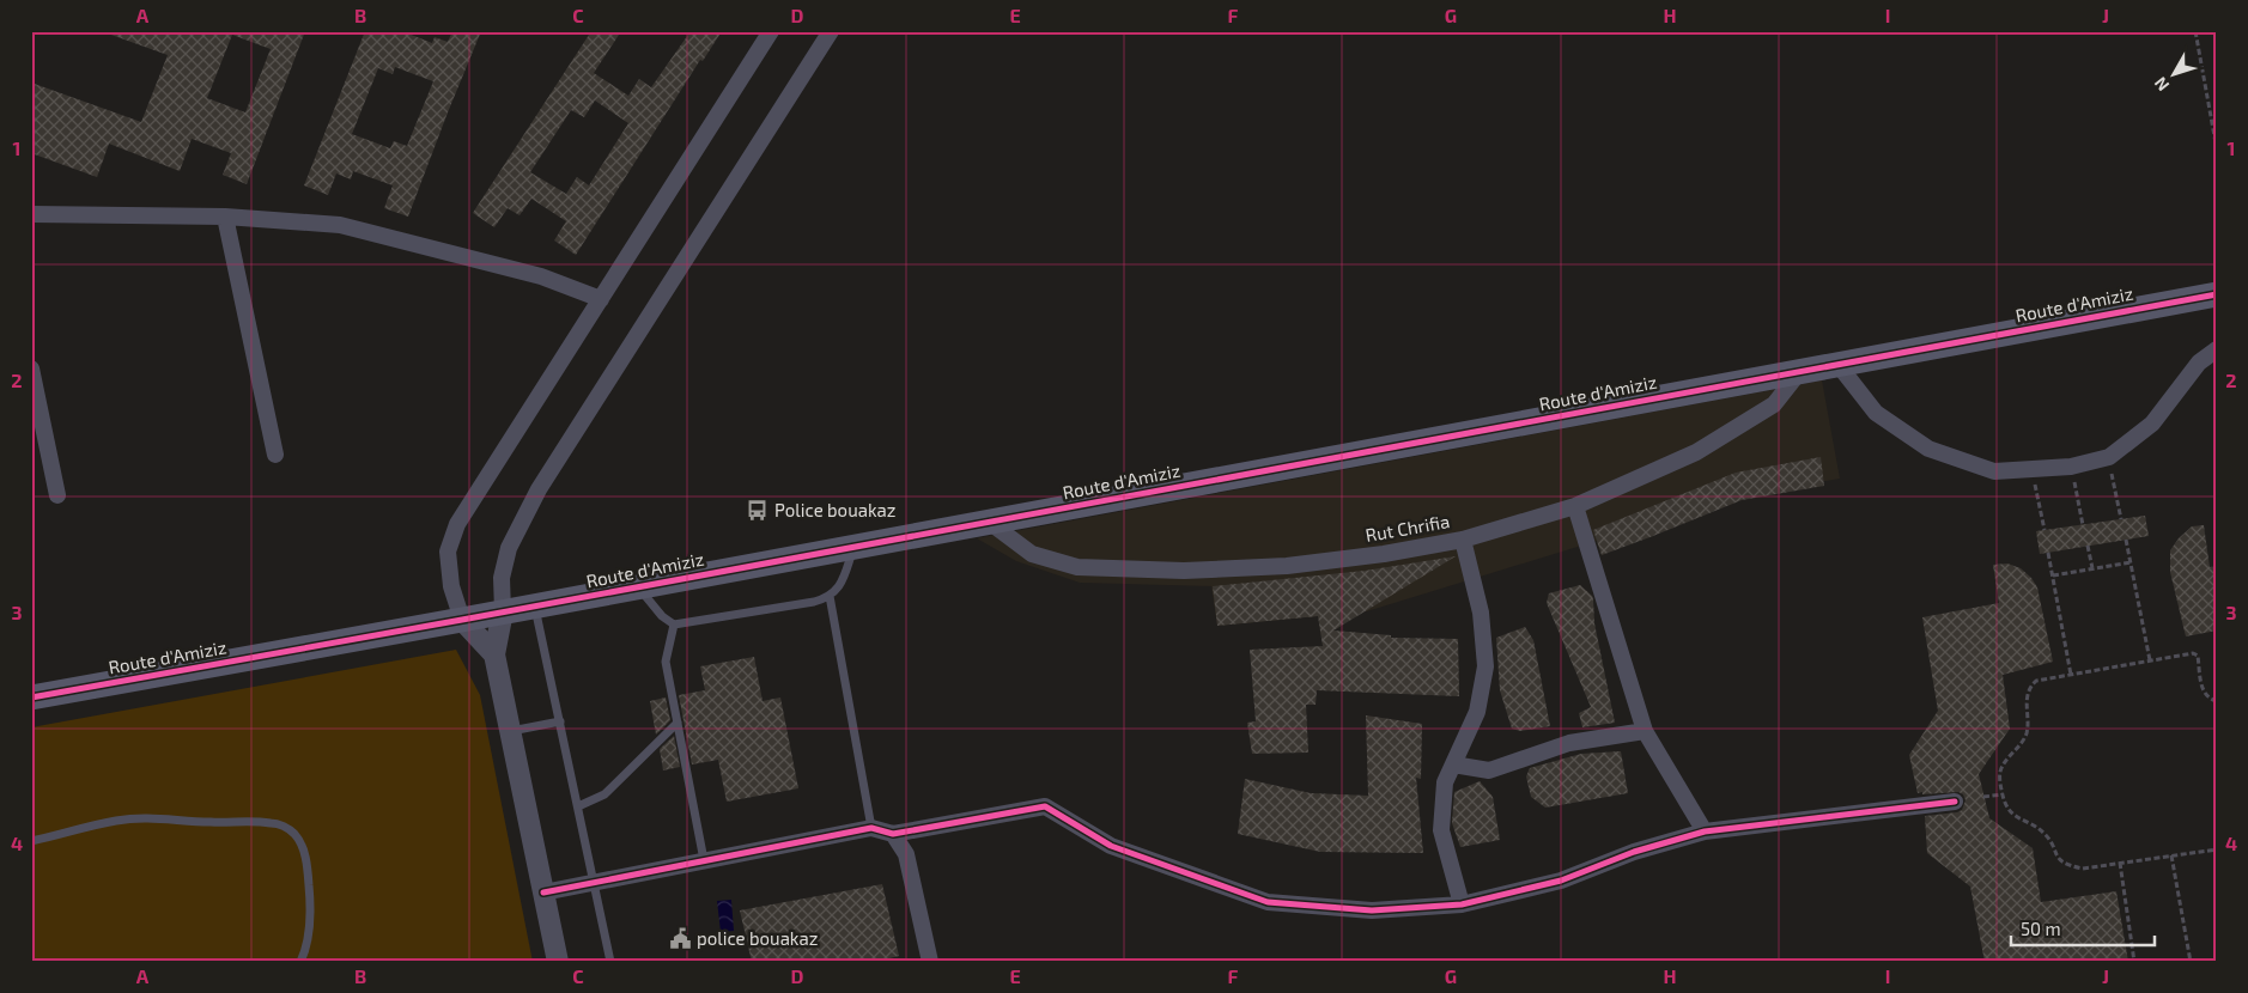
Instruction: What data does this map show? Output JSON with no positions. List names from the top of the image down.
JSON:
{
  "streets": {
    "main road": ["Route d'Amiziz"],
    "street": ["Rut Chrifia"]
  },
  "crossings": [
    ["Route d'Amiziz", "Rut Chrifia"]
  ],
  "places": {
    "bus stop": ["Police bouakaz"],
    "public building": ["police bouakaz"]
  },
  "scale_bar": "50 m",
  "north": "bottom left",
  "grid": {
    "columns": [
      "A",
      "B",
      "C",
      "D",
      "E",
      "F",
      "G",
      "H",
      "I",
      "J"
    ],
    "rows": [
      "1",
      "2",
      "3",
      "4"
    ]
  }
}
